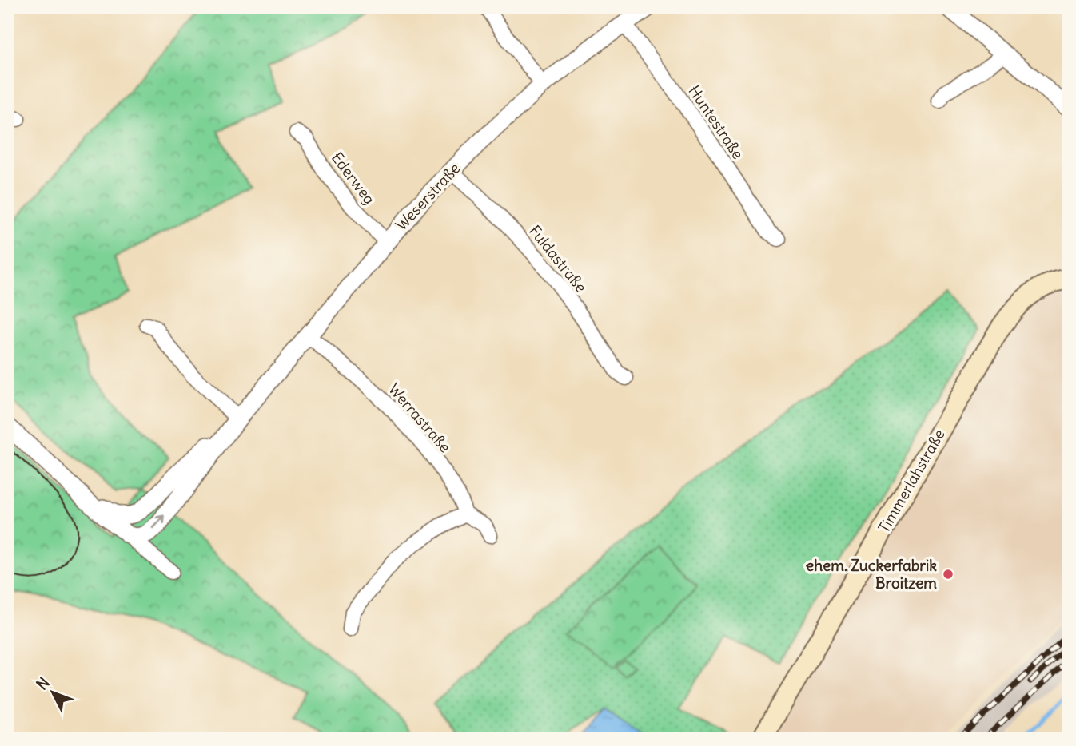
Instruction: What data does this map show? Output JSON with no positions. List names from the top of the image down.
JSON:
{
  "streets": {
    "main road": ["Timmerlahstraße"],
    "street": [
      "Huntestraße",
      "Ederweg",
      "Weserstraße",
      "Fuldastraße",
      "Werrastraße"
    ]
  },
  "crossings": [
    ["Huntestraße", "Weserstraße"],
    ["Ederweg", "Weserstraße"],
    ["Weserstraße", "Fuldastraße"],
    ["Weserstraße", "Werrastraße"]
  ],
  "places": ["ehem. Zuckerfabrik Broitzem"],
  "north": "top left"
}
